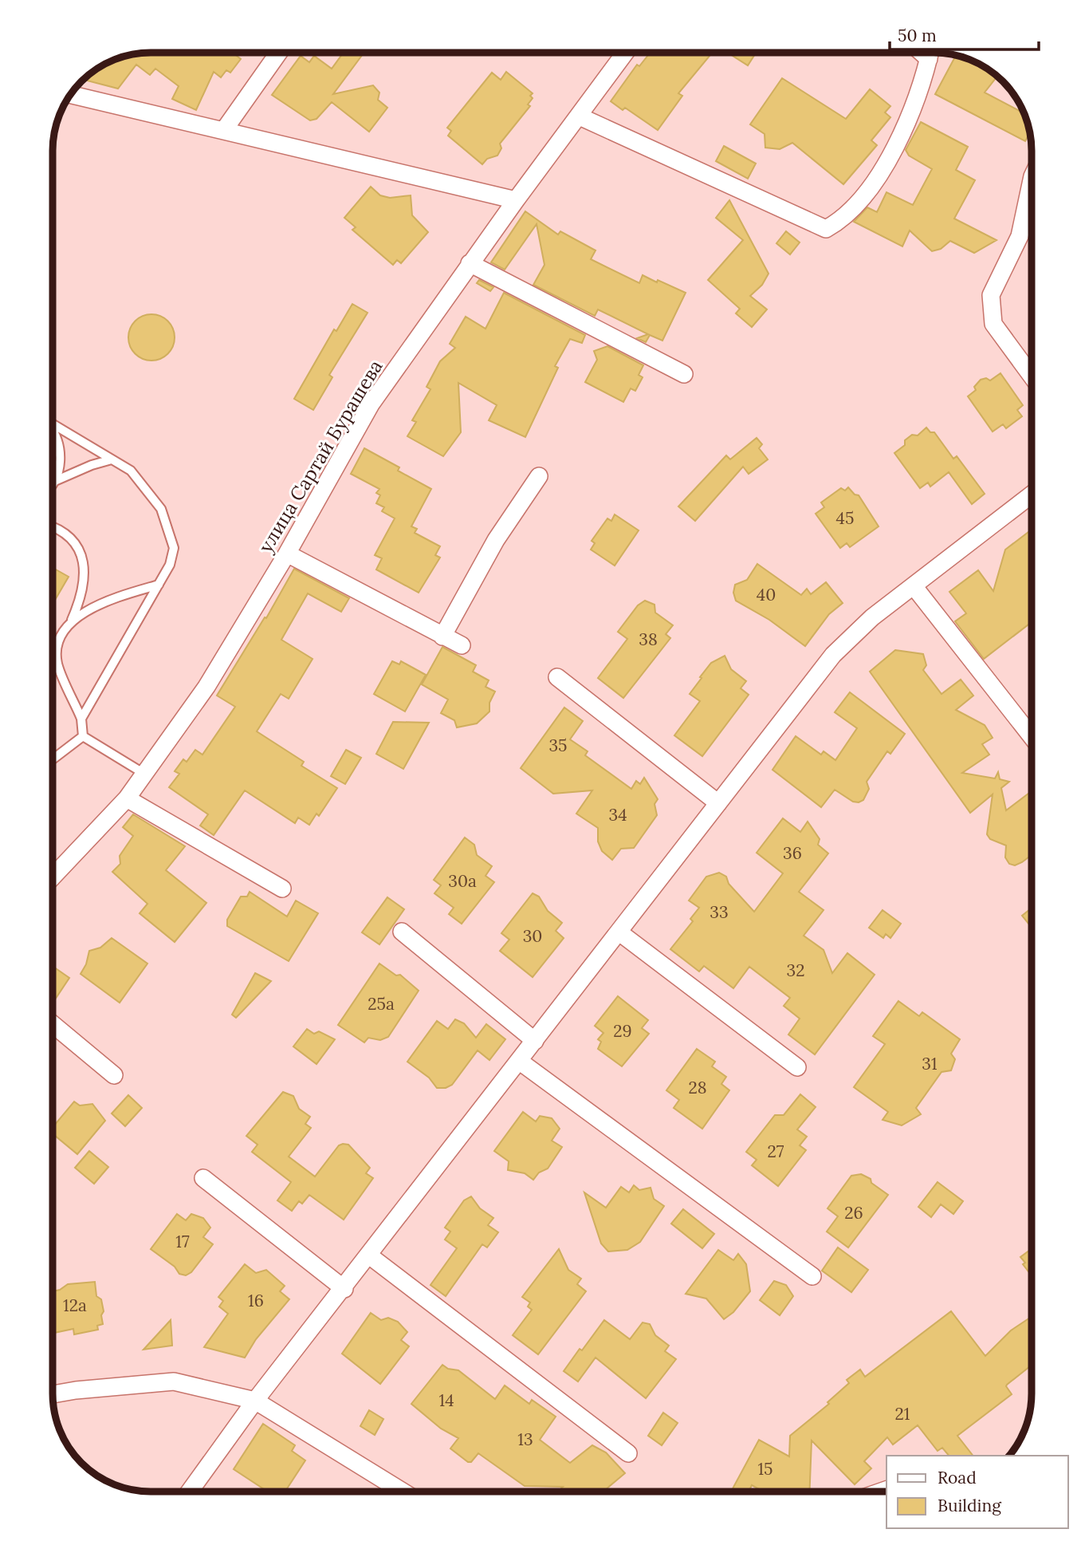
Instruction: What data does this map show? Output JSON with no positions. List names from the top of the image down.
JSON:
{
  "streets": {
    "street": ["улица Сартай Бурашева"]
  },
  "house_numbers": [
    "45",
    "40",
    "38",
    "35",
    "34",
    "36",
    "30а",
    "33",
    "30",
    "32",
    "25а",
    "29",
    "31",
    "28",
    "27",
    "26",
    "17",
    "16",
    "12а",
    "14",
    "21",
    "13",
    "15"
  ],
  "legend": ["Road", "Building"],
  "scale_bar": "50 m"
}
